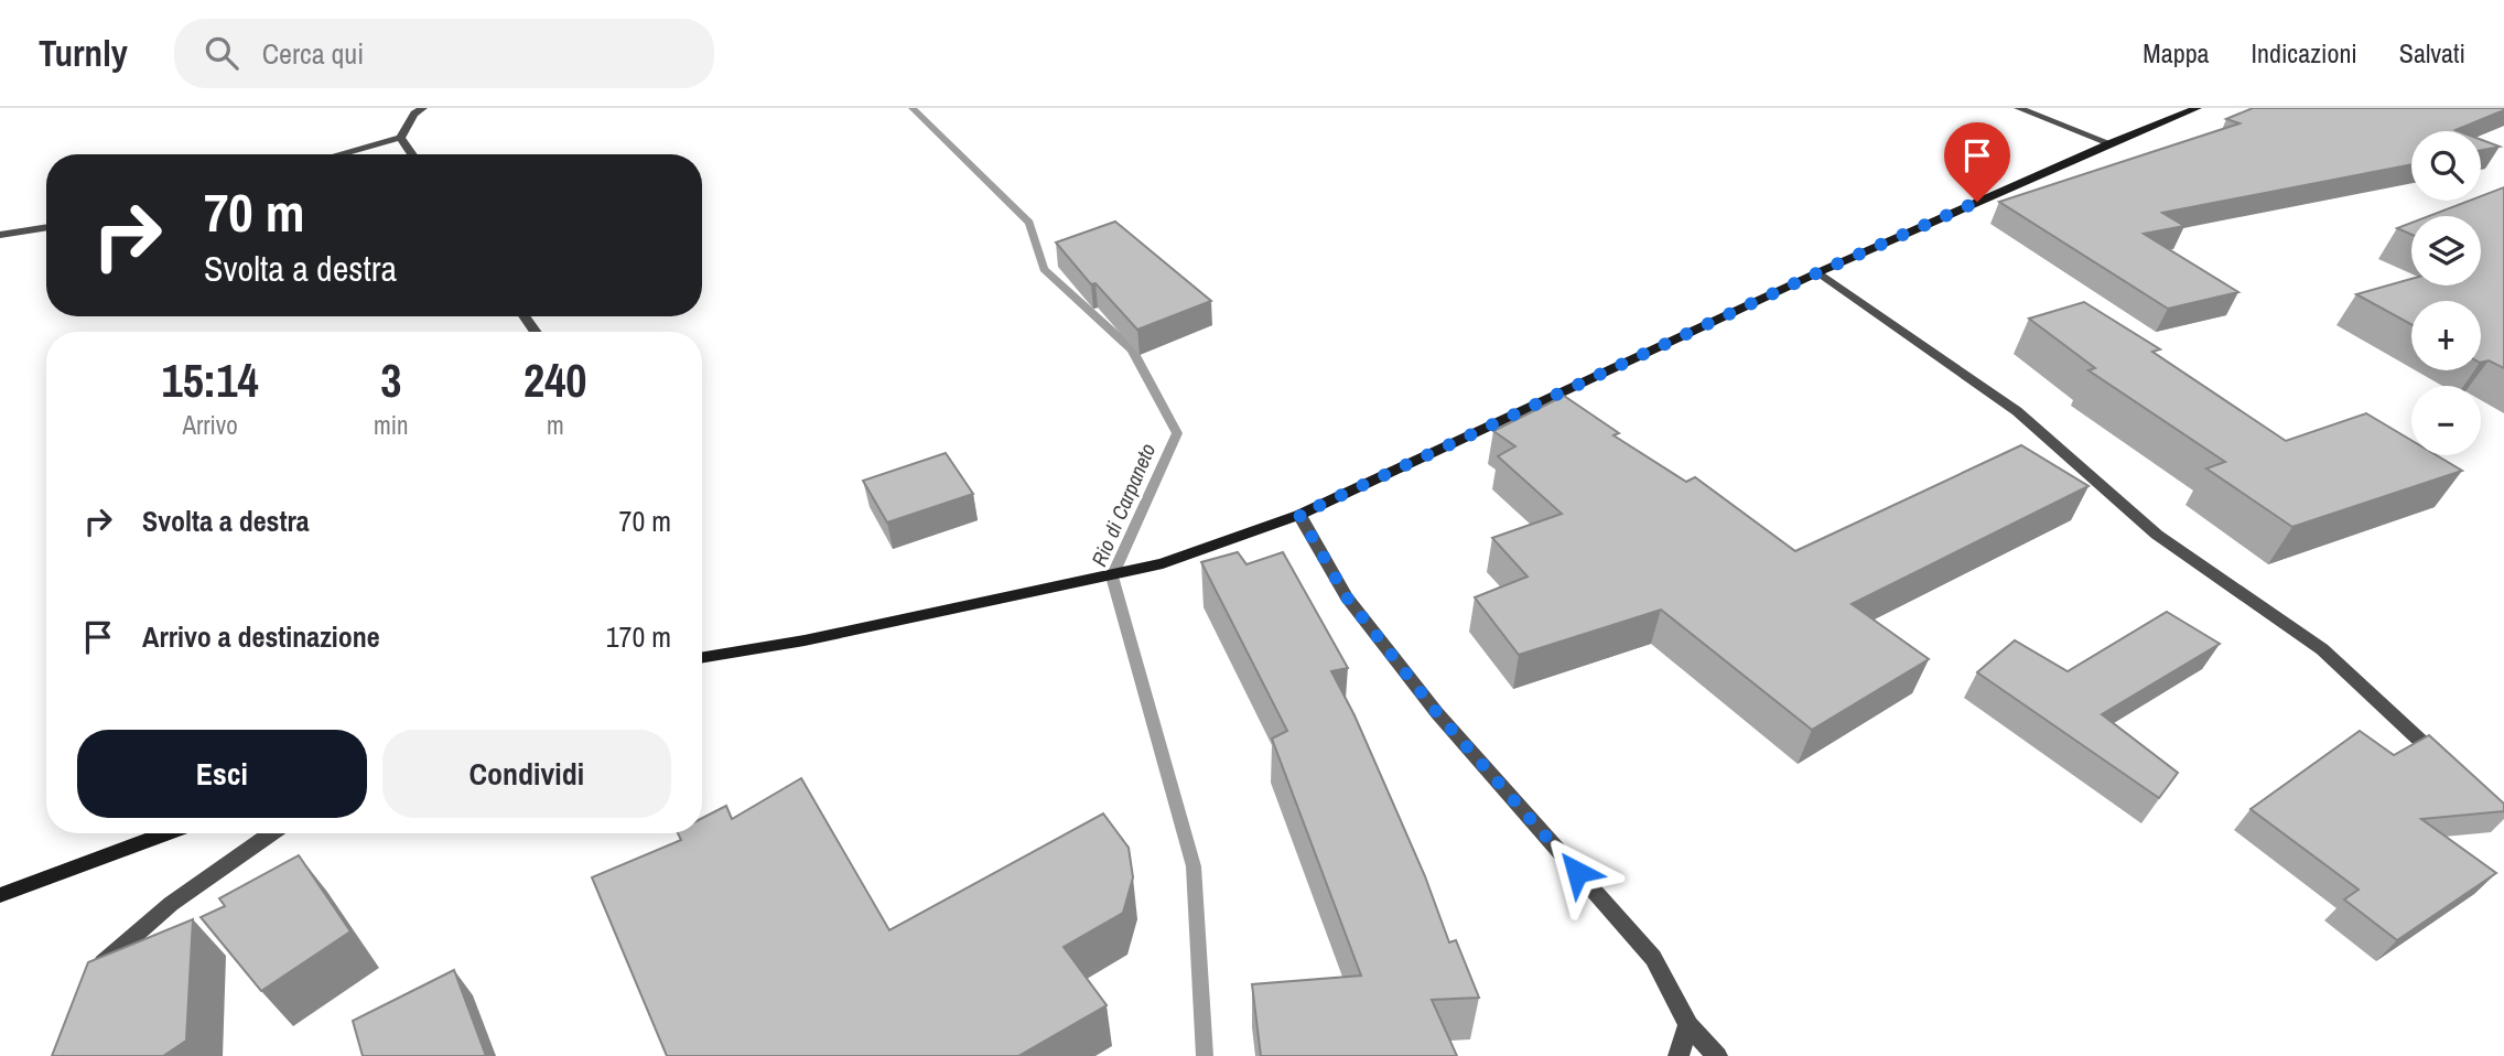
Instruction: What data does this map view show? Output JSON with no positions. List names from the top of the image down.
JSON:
{
  "water": ["Rio di Carpaneto"],
  "page": {
    "header": "Turnly",
    "search": "Cerca qui",
    "nav": ["Mappa", "Indicazioni", "Salvati"],
    "map_buttons": ["+", "−"],
    "turn": ["70 m", "Svolta a destra"],
    "eta": [
      "15:14",
      "Arrivo",
      "3",
      "min",
      "240",
      "m"
    ],
    "list": [
      {
        "name": "Svolta a destra",
        "value": "70 m"
      },
      {
        "name": "Arrivo a destinazione",
        "value": "170 m"
      }
    ],
    "buttons": ["Esci", "Condividi"]
  }
}
